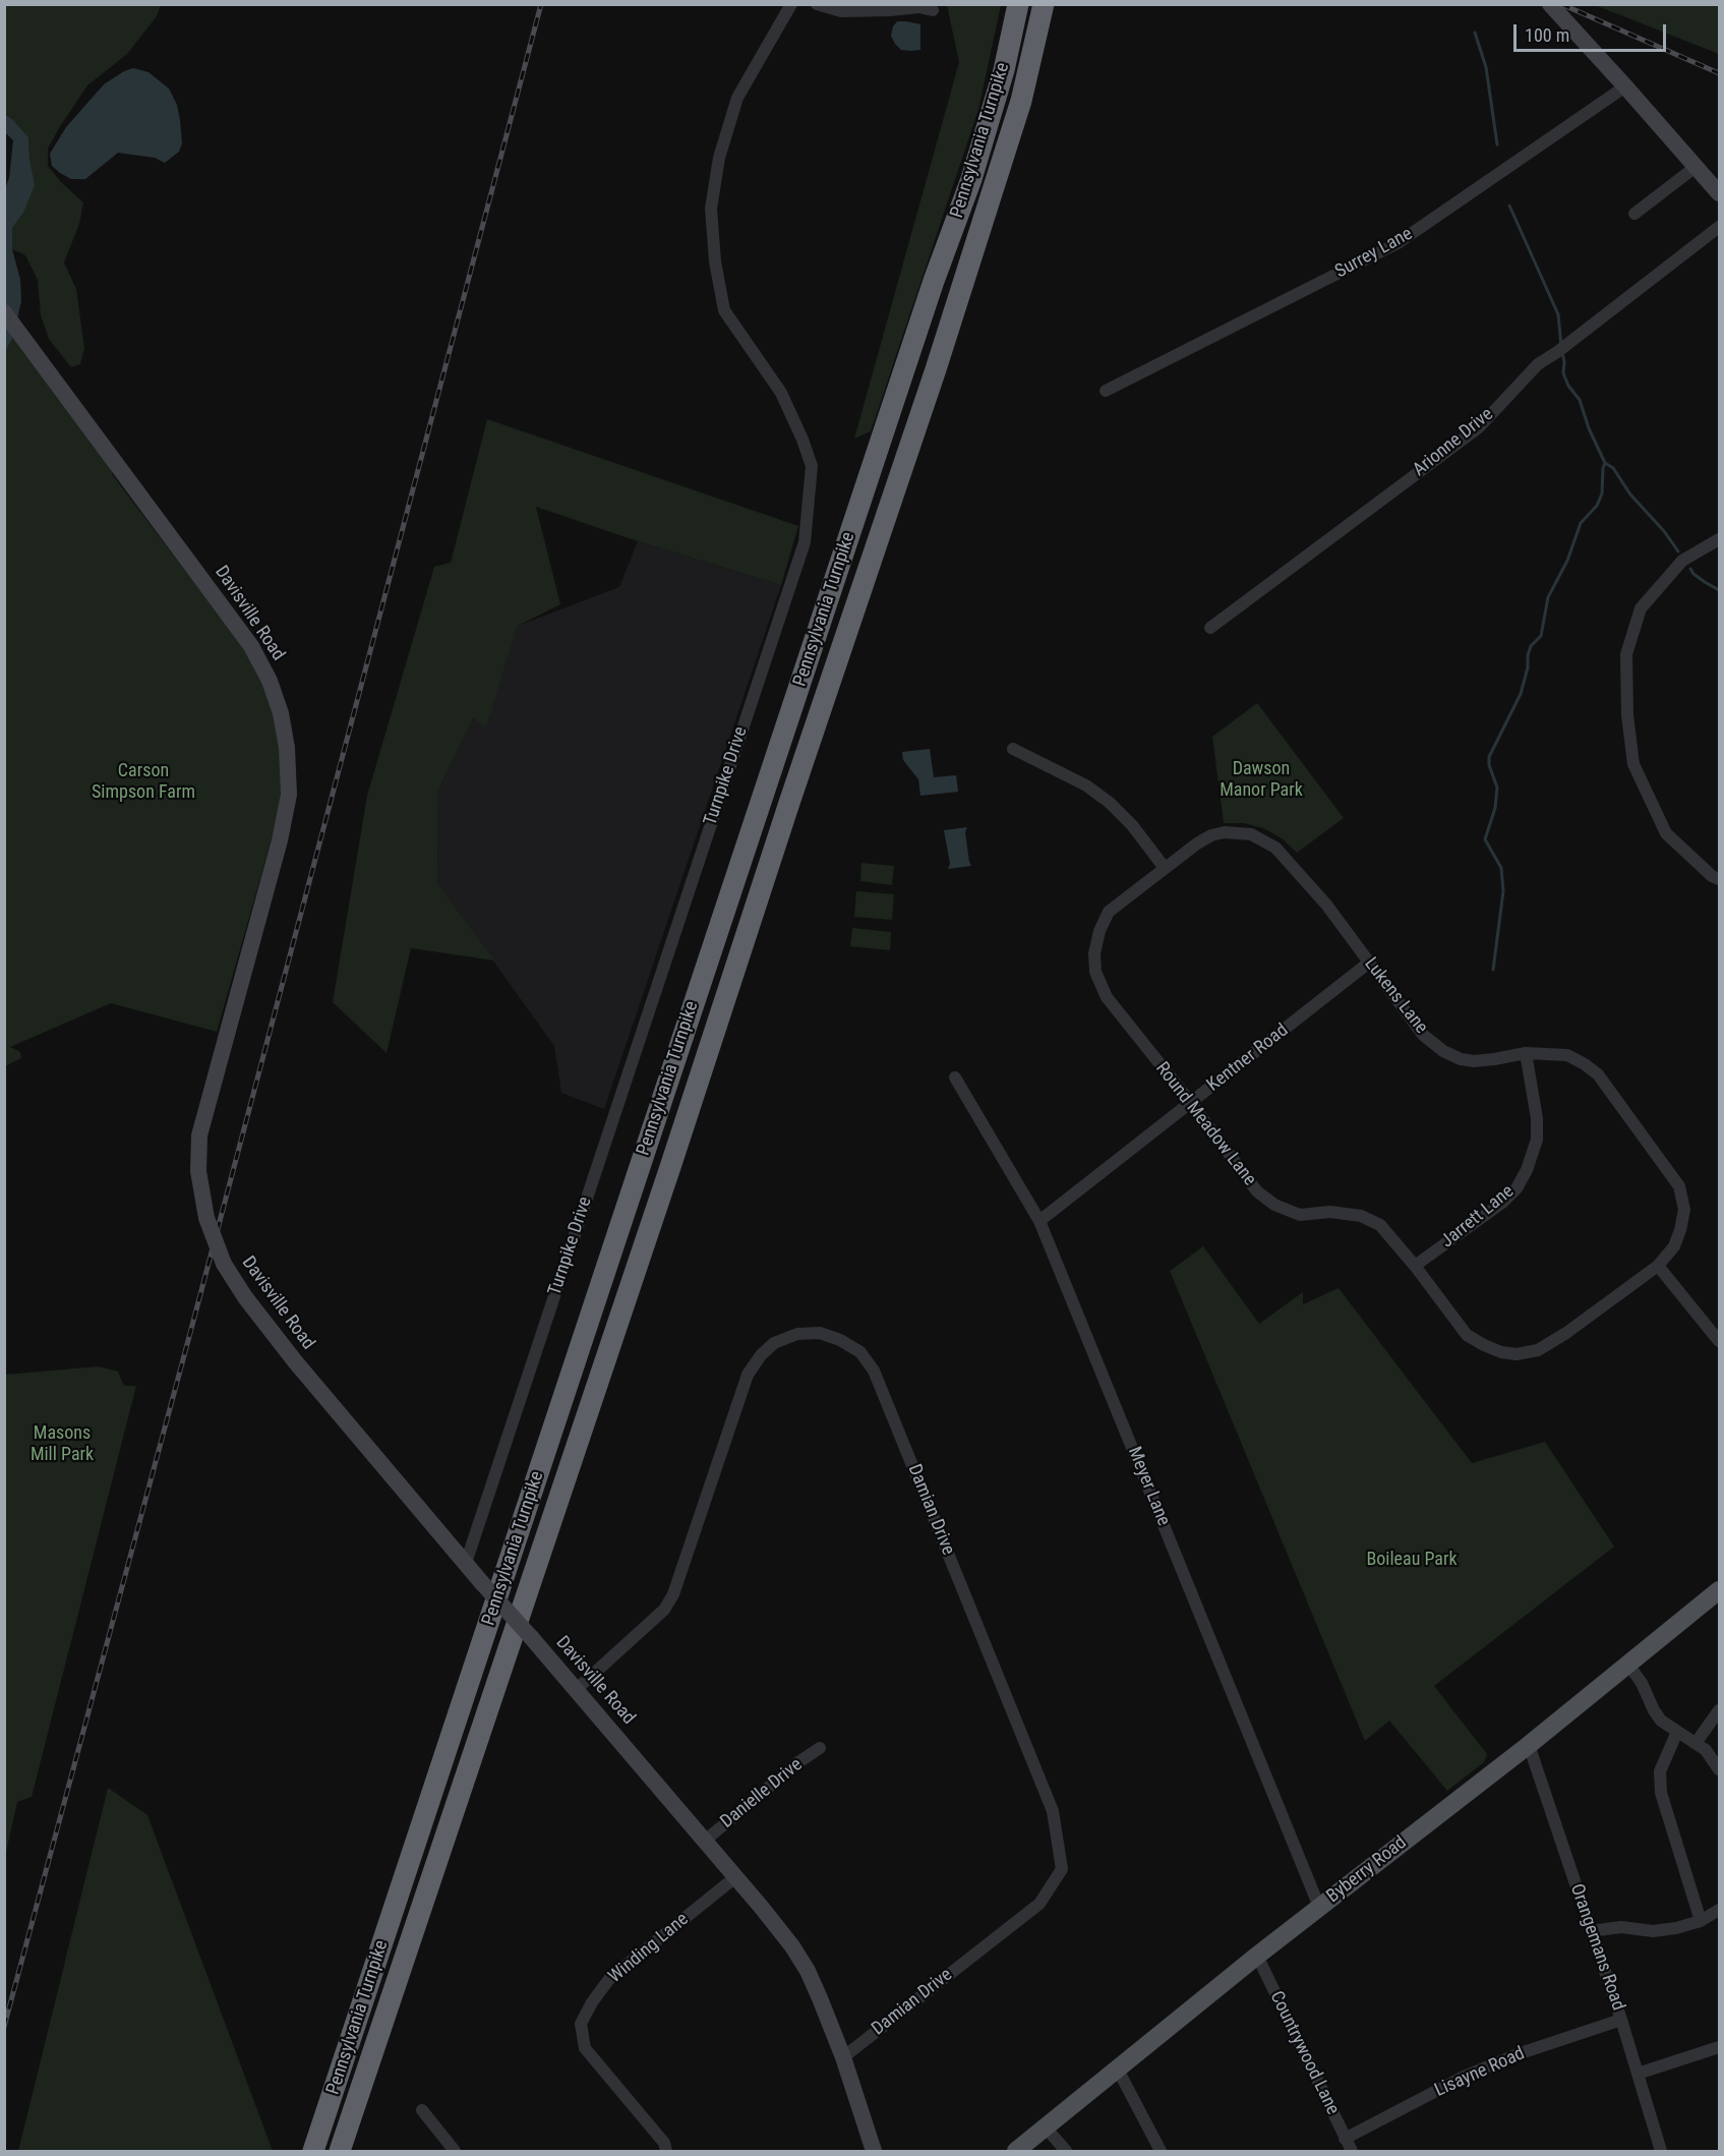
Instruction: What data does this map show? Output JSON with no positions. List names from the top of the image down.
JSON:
{
  "streets": {
    "highway": ["Pennsylvania Turnpike"],
    "main road": ["Byberry Road"],
    "street": [
      "Surrey Lane",
      "Arionne Drive",
      "Davisville Road",
      "Turnpike Drive",
      "Lukens Lane",
      "Kentner Road",
      "Round Meadow Lane",
      "Jarrett Lane",
      "Meyer Lane",
      "Damian Drive",
      "Danielle Drive",
      "Orangemans Road",
      "Winding Lane",
      "Countrywood Lane",
      "Lisayne Road"
    ]
  },
  "crossings": [
    ["Davisville Road", "Turnpike Drive"],
    ["Davisville Road", "Damian Drive"],
    ["Davisville Road", "Danielle Drive"],
    ["Davisville Road", "Winding Lane"],
    ["Lukens Lane", "Kentner Road"],
    ["Lukens Lane", "Round Meadow Lane"],
    ["Lukens Lane", "Jarrett Lane"],
    ["Kentner Road", "Round Meadow Lane"],
    ["Kentner Road", "Meyer Lane"],
    ["Round Meadow Lane", "Jarrett Lane"],
    ["Meyer Lane", "Byberry Road"],
    ["Byberry Road", "Orangemans Road"],
    ["Byberry Road", "Countrywood Lane"],
    ["Orangemans Road", "Lisayne Road"],
    ["Countrywood Lane", "Lisayne Road"]
  ],
  "parks": [
    "Dawson Manor Park",
    "Carson Simpson Farm",
    "Masons Mill Park",
    "Boileau Park"
  ],
  "scale_bar": "100 m"
}
